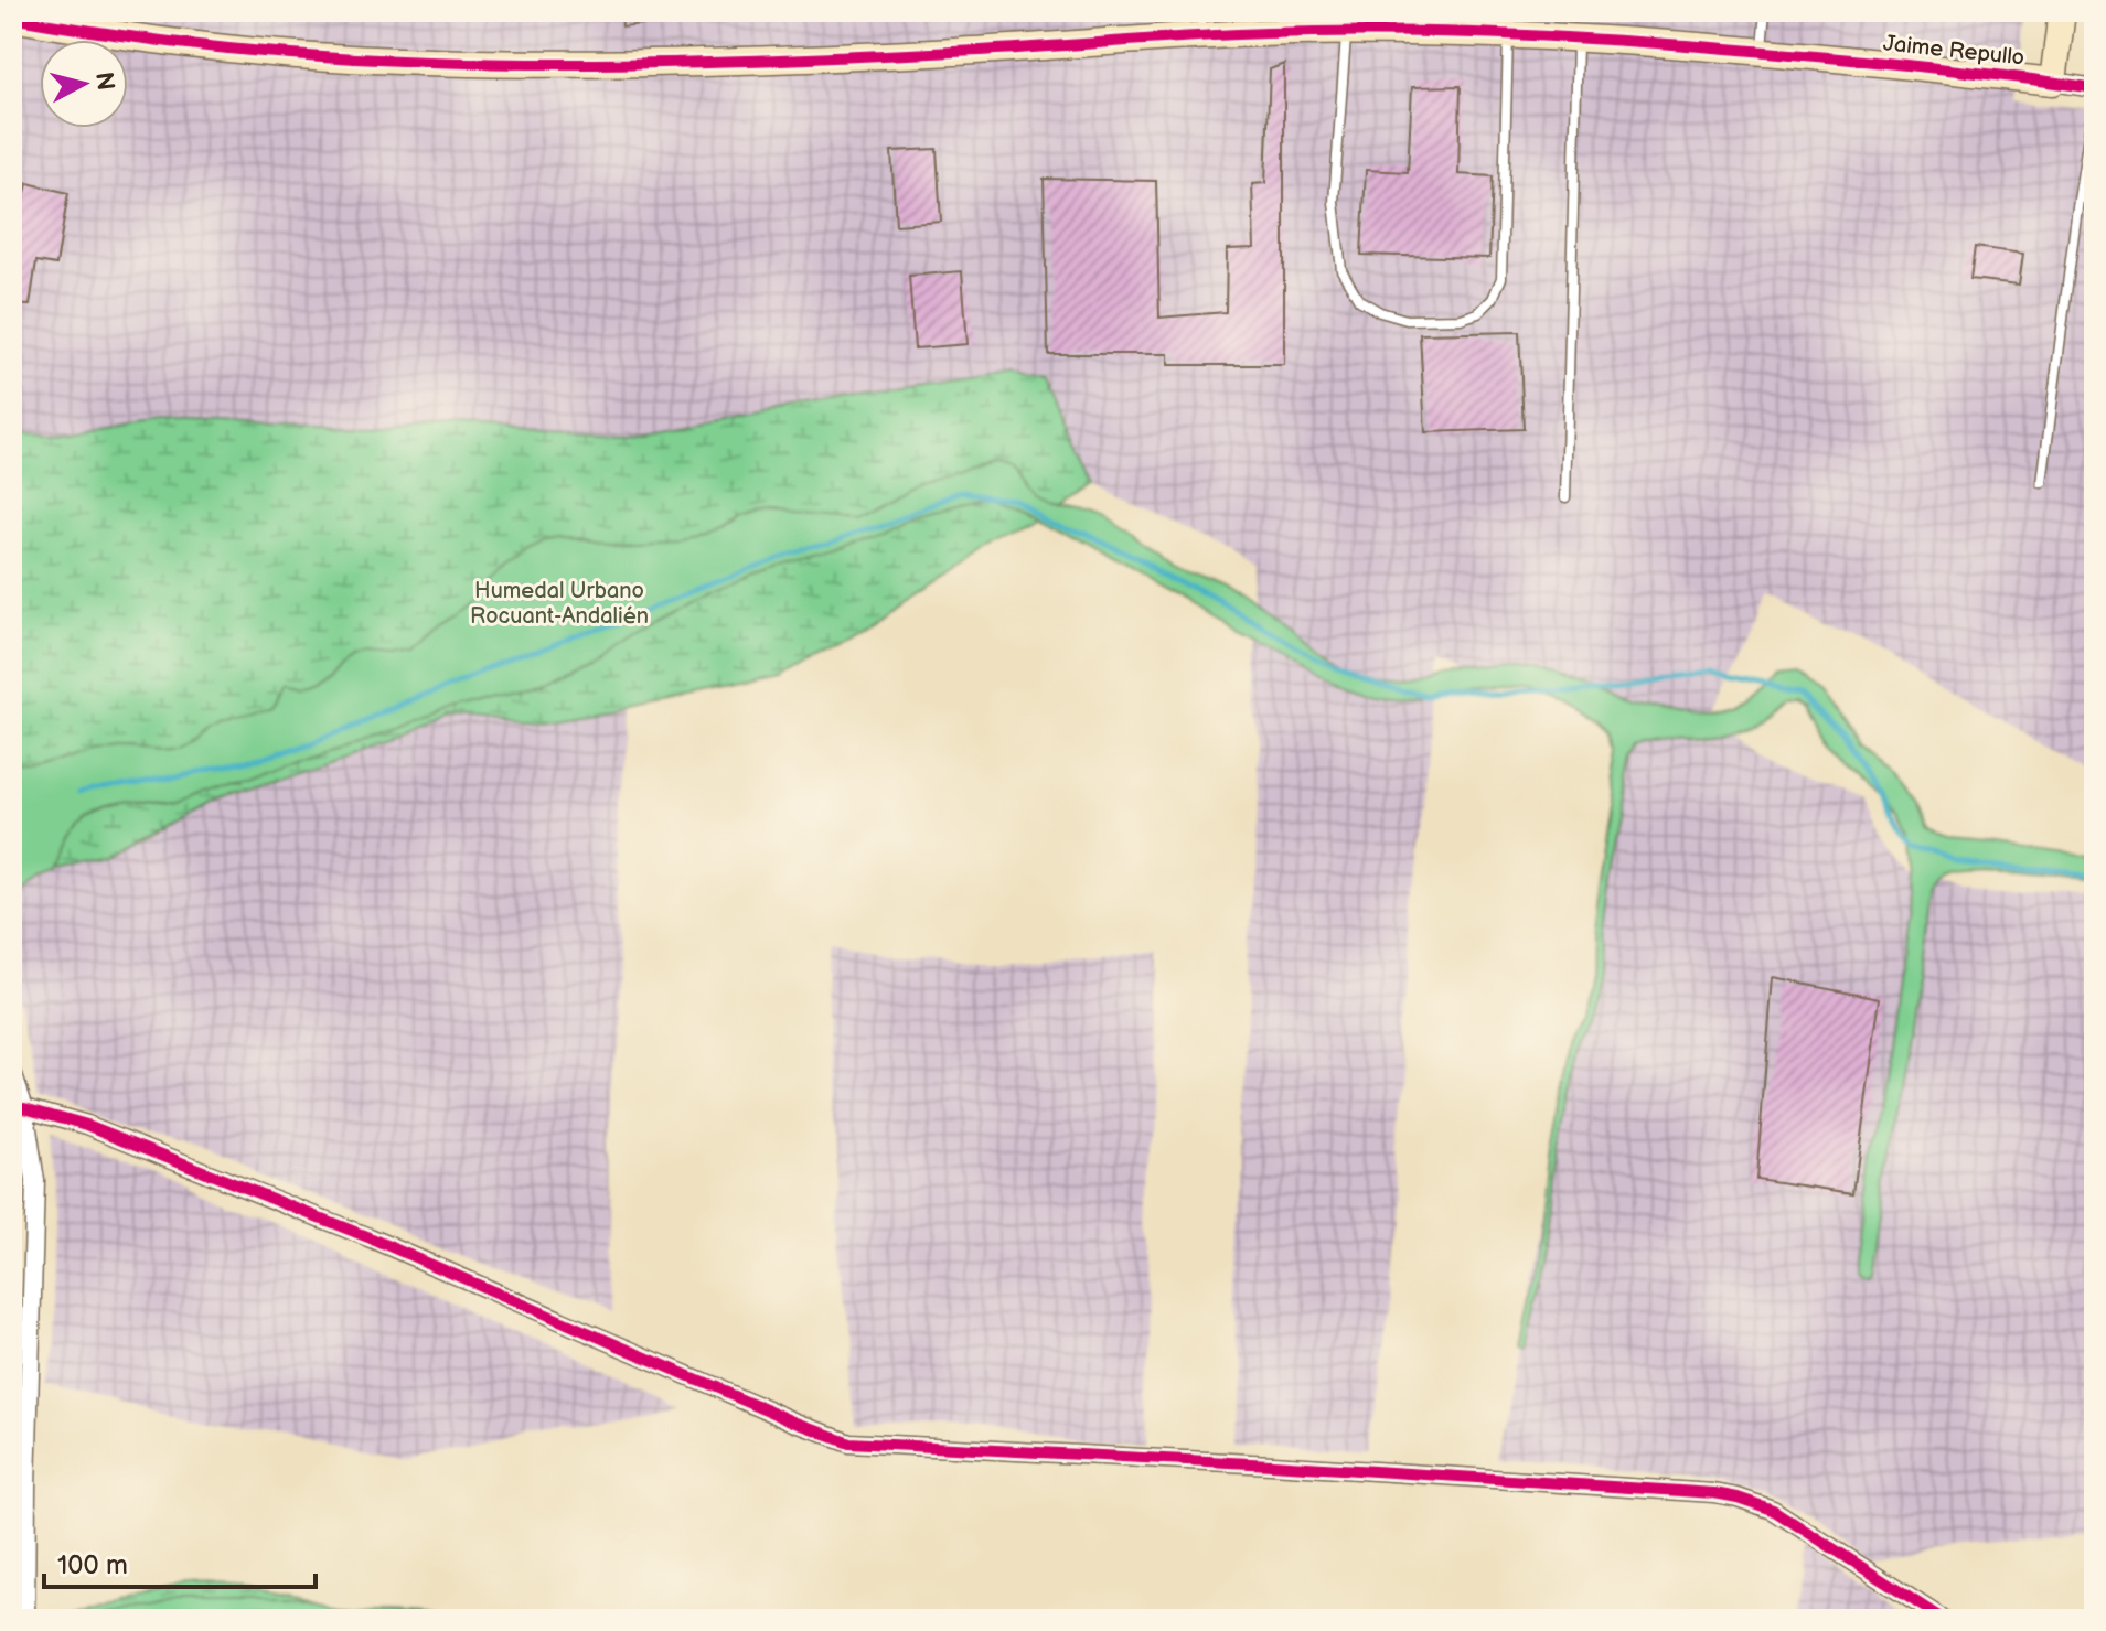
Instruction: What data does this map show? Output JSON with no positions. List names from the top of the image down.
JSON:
{
  "streets": {
    "street": ["Jaime Repullo"]
  },
  "parks": ["Humedal Urbano Rocuant-Andalién"],
  "scale_bar": "100 m",
  "north": "right"
}
